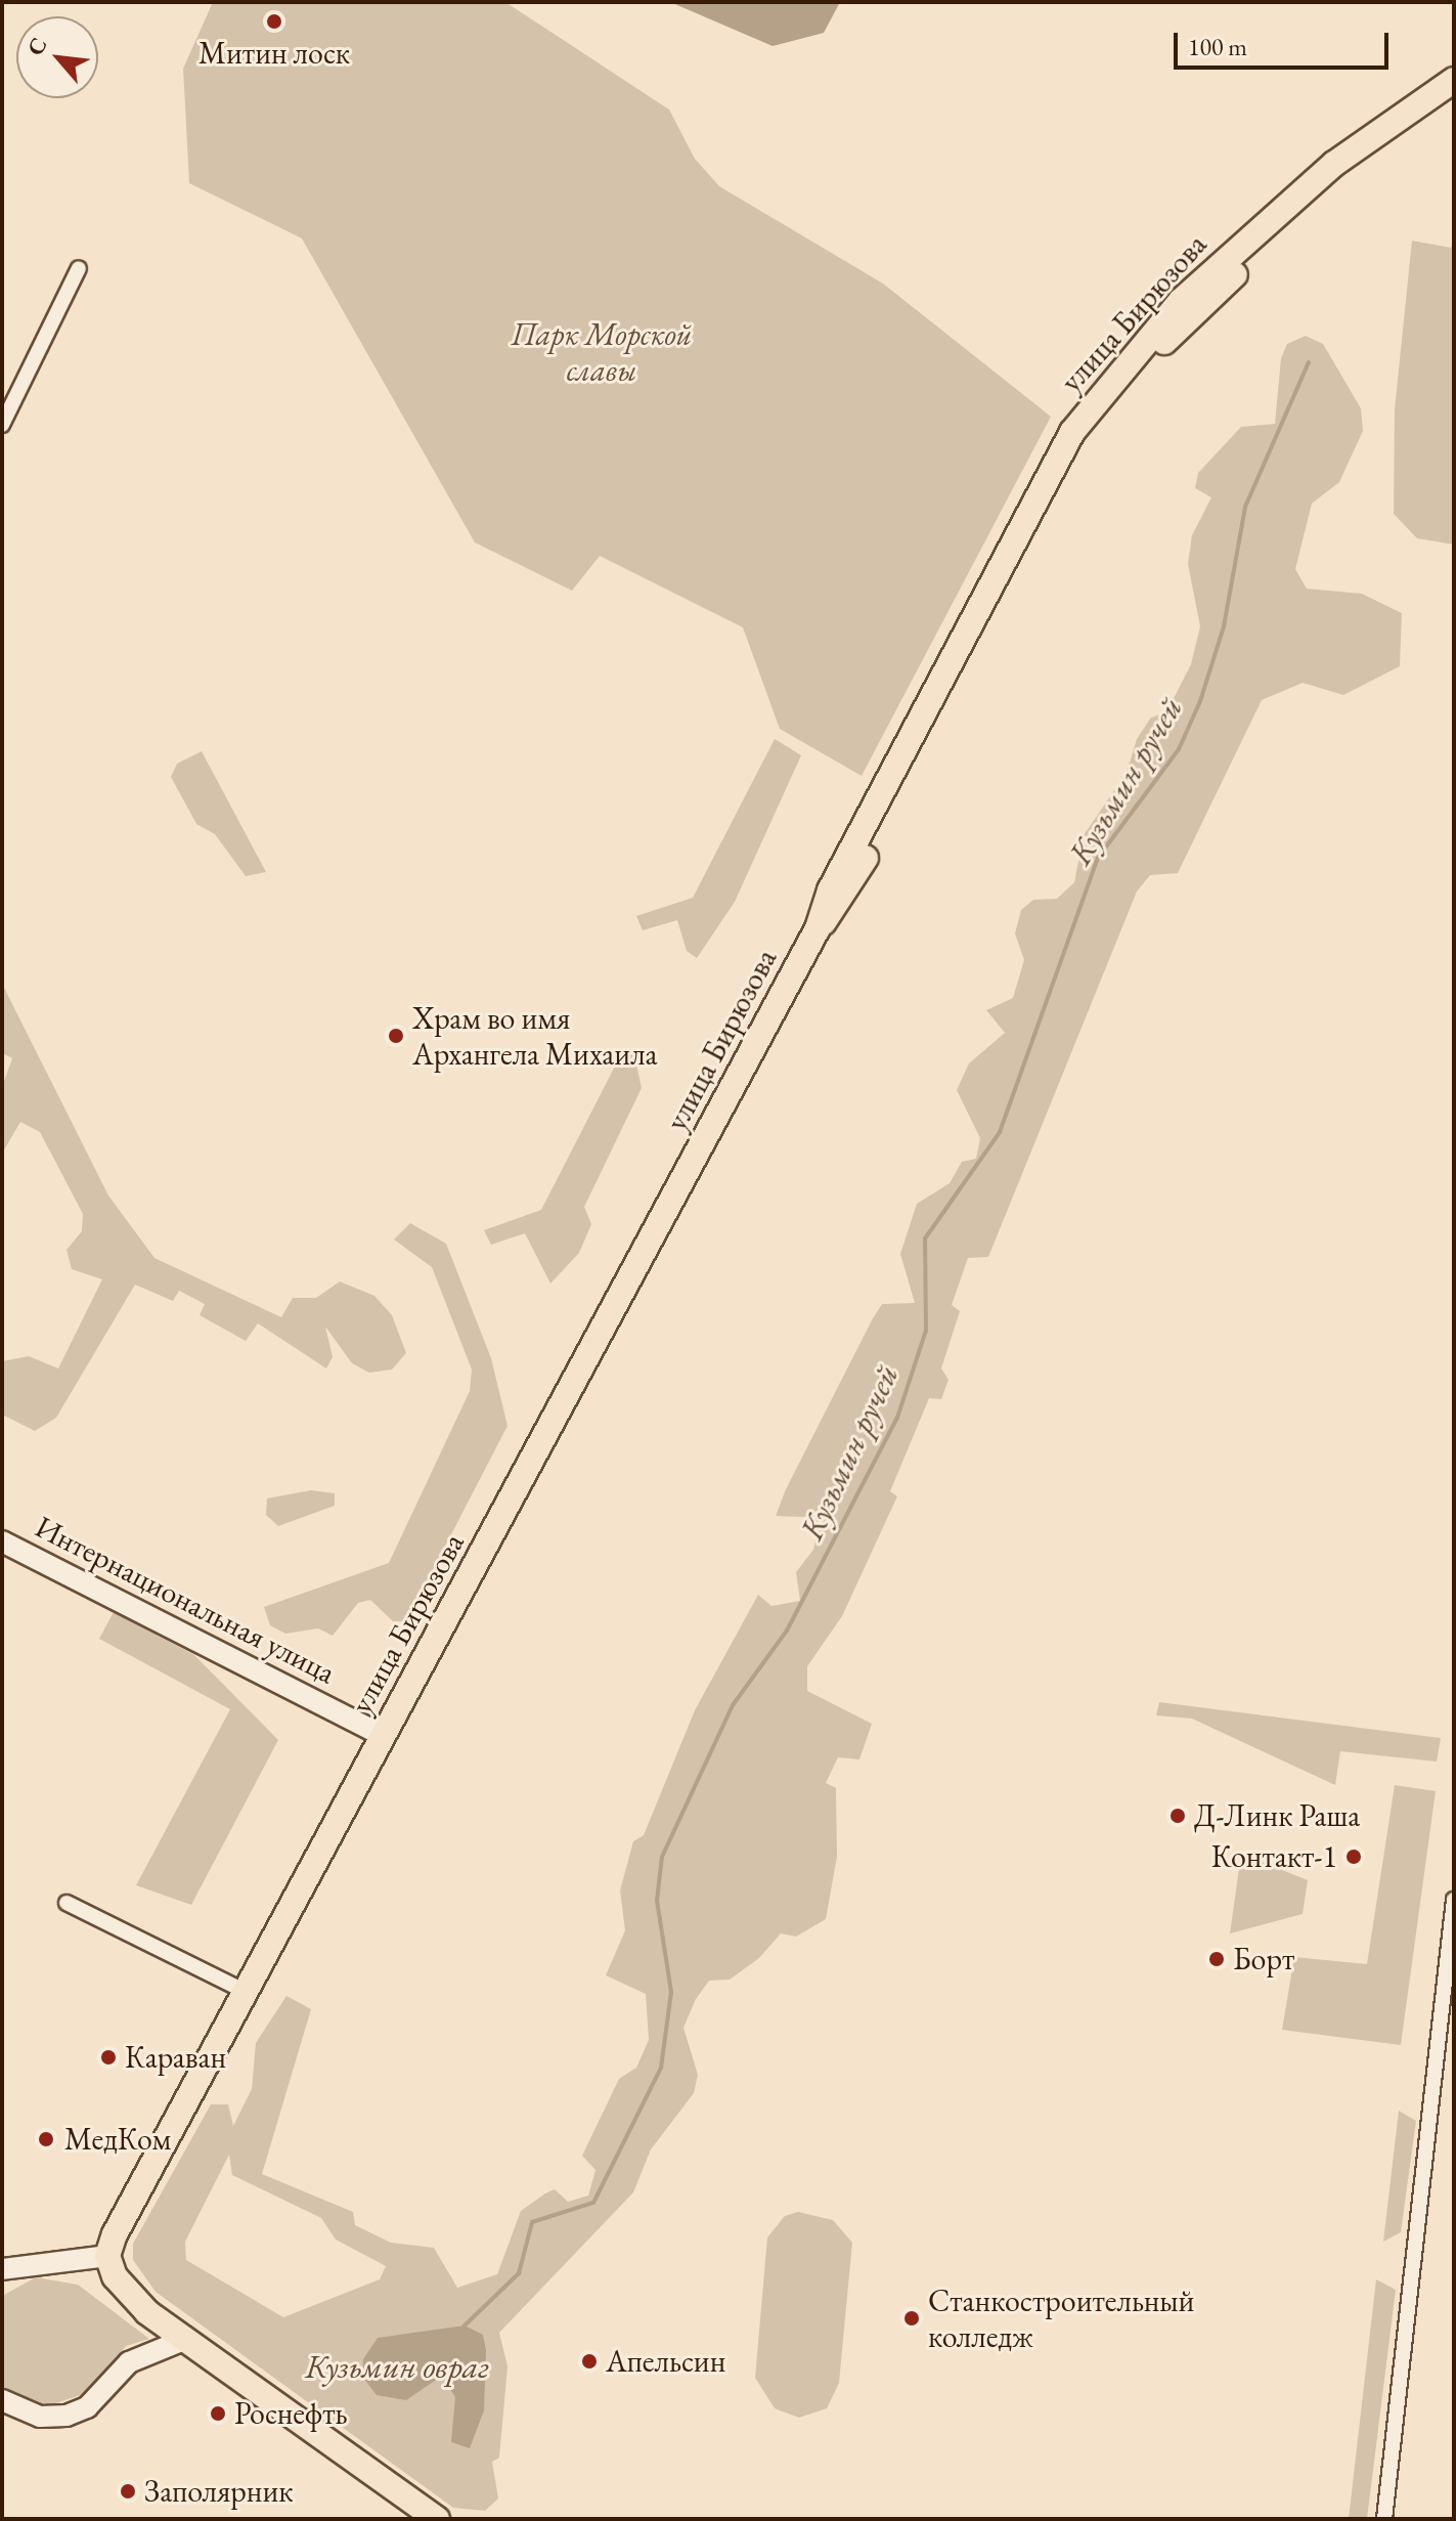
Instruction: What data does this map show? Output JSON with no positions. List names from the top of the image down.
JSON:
{
  "streets": {
    "main road": ["улица Бирюзова", "Интернациональная улица"]
  },
  "crossings": [
    ["улица Бирюзова", "Интернациональная улица"]
  ],
  "water": ["Кузьмин ручей", "Кузьмин овраг"],
  "parks": ["Парк Морской славы"],
  "places": [
    "Митин лоск",
    "Храм во имя Архангела Михаила",
    "Д-Линк Раша",
    "Контакт-1",
    "Борт",
    "Караван",
    "МедКом",
    "Станкостроительный колледж",
    "Апельсин",
    "Роснефть",
    "Заполярник"
  ],
  "scale_bar": "100 m",
  "north": "top left"
}
